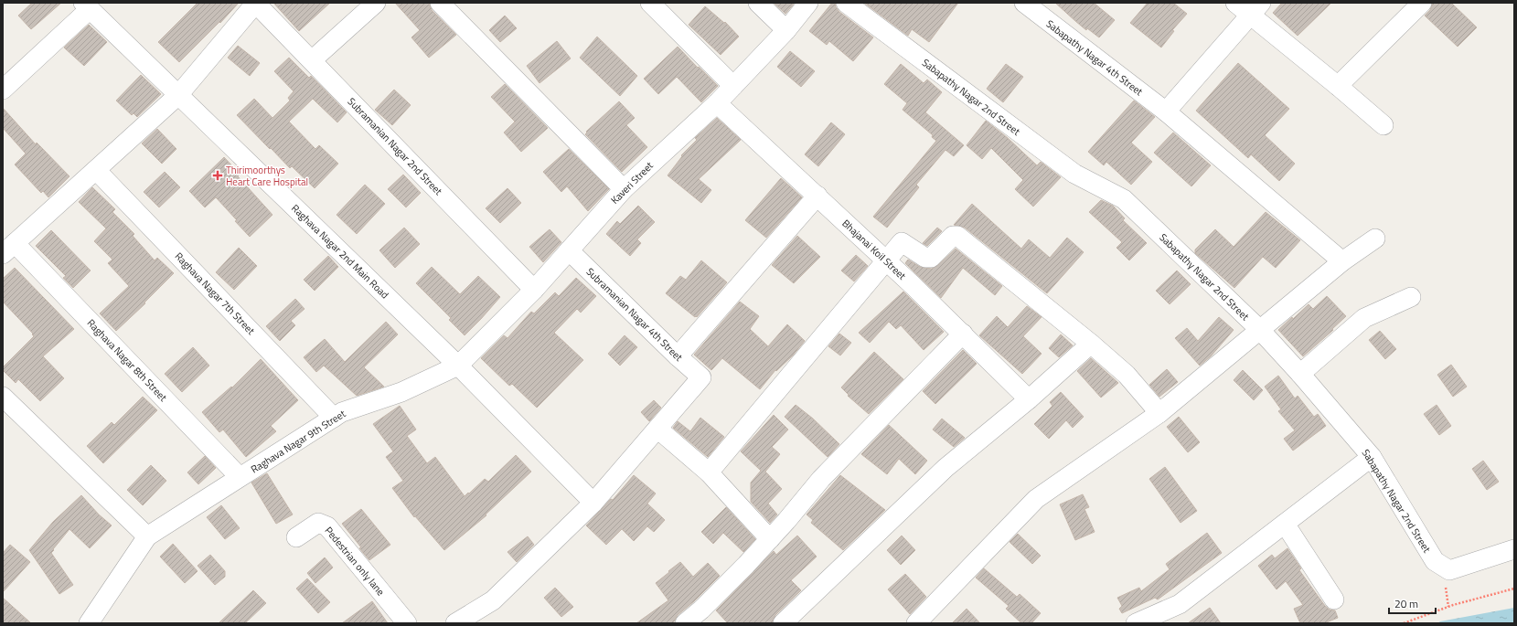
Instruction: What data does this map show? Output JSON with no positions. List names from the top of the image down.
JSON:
{
  "streets": {
    "street": [
      "Sabapathy Nagar 4th Street",
      "Sabapathy Nagar 2nd Street",
      "Subramanian Nagar 2nd Street",
      "Kaveri Street",
      "Bhajanai Koil Street",
      "Raghava Nagar 2nd Main Road",
      "Raghava Nagar 7th Street",
      "Subramanian Nagar 4th Street",
      "Raghava Nagar 8th Street",
      "Raghava Nagar 9th Street",
      "Pedestrian only lane"
    ]
  },
  "crossings": [
    ["Subramanian Nagar 2nd Street", "Kaveri Street"],
    ["Kaveri Street", "Bhajanai Koil Street"],
    ["Kaveri Street", "Raghava Nagar 2nd Main Road"],
    ["Kaveri Street", "Subramanian Nagar 4th Street"],
    ["Kaveri Street", "Raghava Nagar 9th Street"],
    ["Raghava Nagar 2nd Main Road", "Raghava Nagar 9th Street"],
    ["Raghava Nagar 7th Street", "Raghava Nagar 9th Street"],
    ["Raghava Nagar 8th Street", "Raghava Nagar 9th Street"]
  ],
  "places": {
    "health": ["Thirimoorthys Heart Care Hospital"]
  },
  "scale_bar": "20 m"
}
